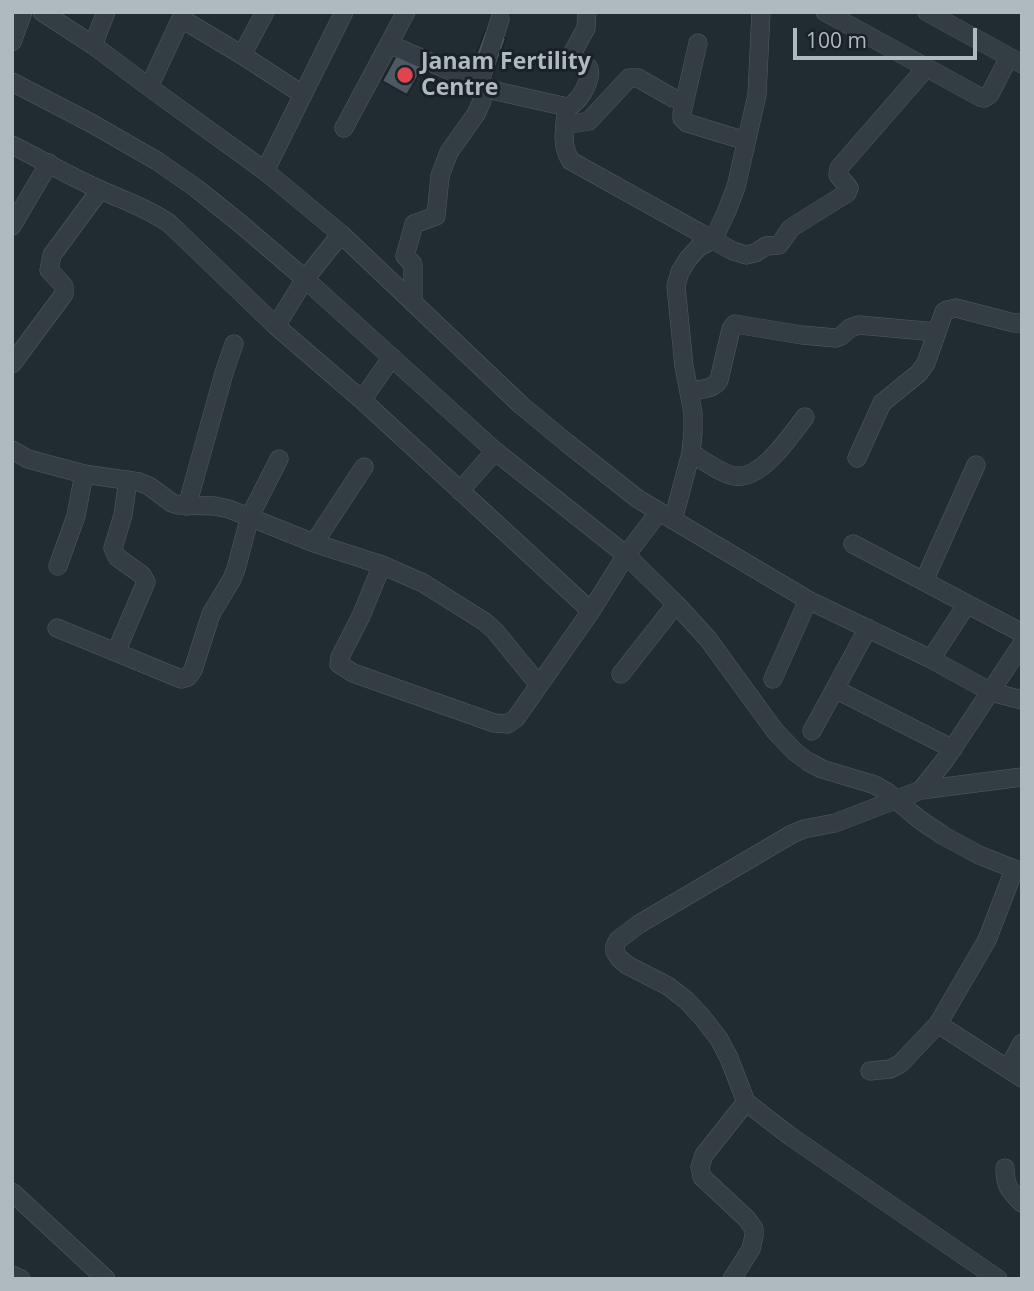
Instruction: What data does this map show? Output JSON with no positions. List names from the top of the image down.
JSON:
{
  "places": ["Janam Fertility Centre"],
  "scale_bar": "100 m"
}
